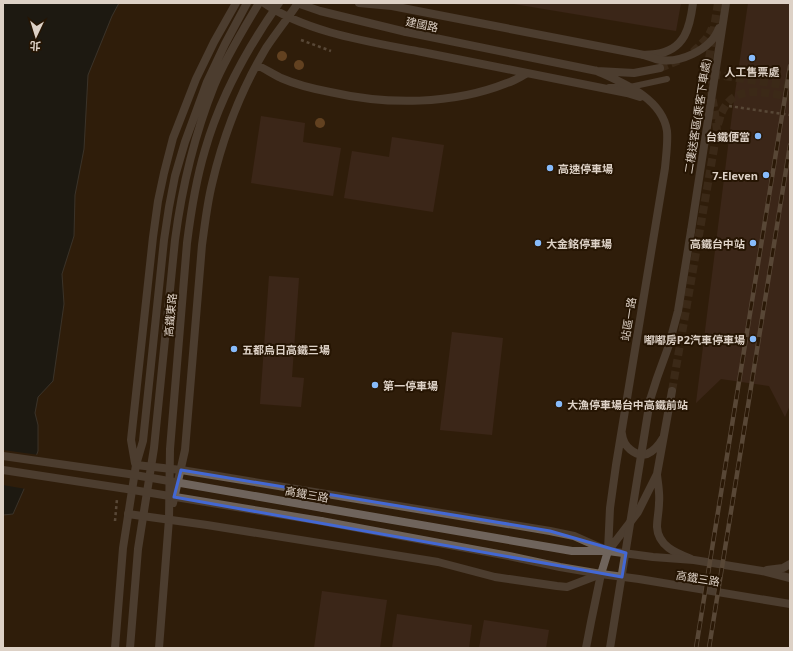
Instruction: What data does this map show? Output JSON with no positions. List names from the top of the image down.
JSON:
{
  "streets": {
    "street": [
      "建國路",
      "二樓送客區(乘客下車處)",
      "高鐵東路",
      "站區一路",
      "高鐵三路"
    ]
  },
  "crossings": [
    ["建國路", "站區一路"],
    ["高鐵東路", "高鐵三路"],
    ["站區一路", "高鐵三路"]
  ],
  "places": [
    "人工售票處",
    "台鐵便當",
    "高速停車場",
    "7-Eleven",
    "大金銘停車場",
    "高鐵台中站",
    "嘟嘟房P2汽車停車場",
    "五都烏日高鐵三場",
    "第一停車場",
    "大漁停車場台中高鐵前站"
  ],
  "north": "bottom"
}
